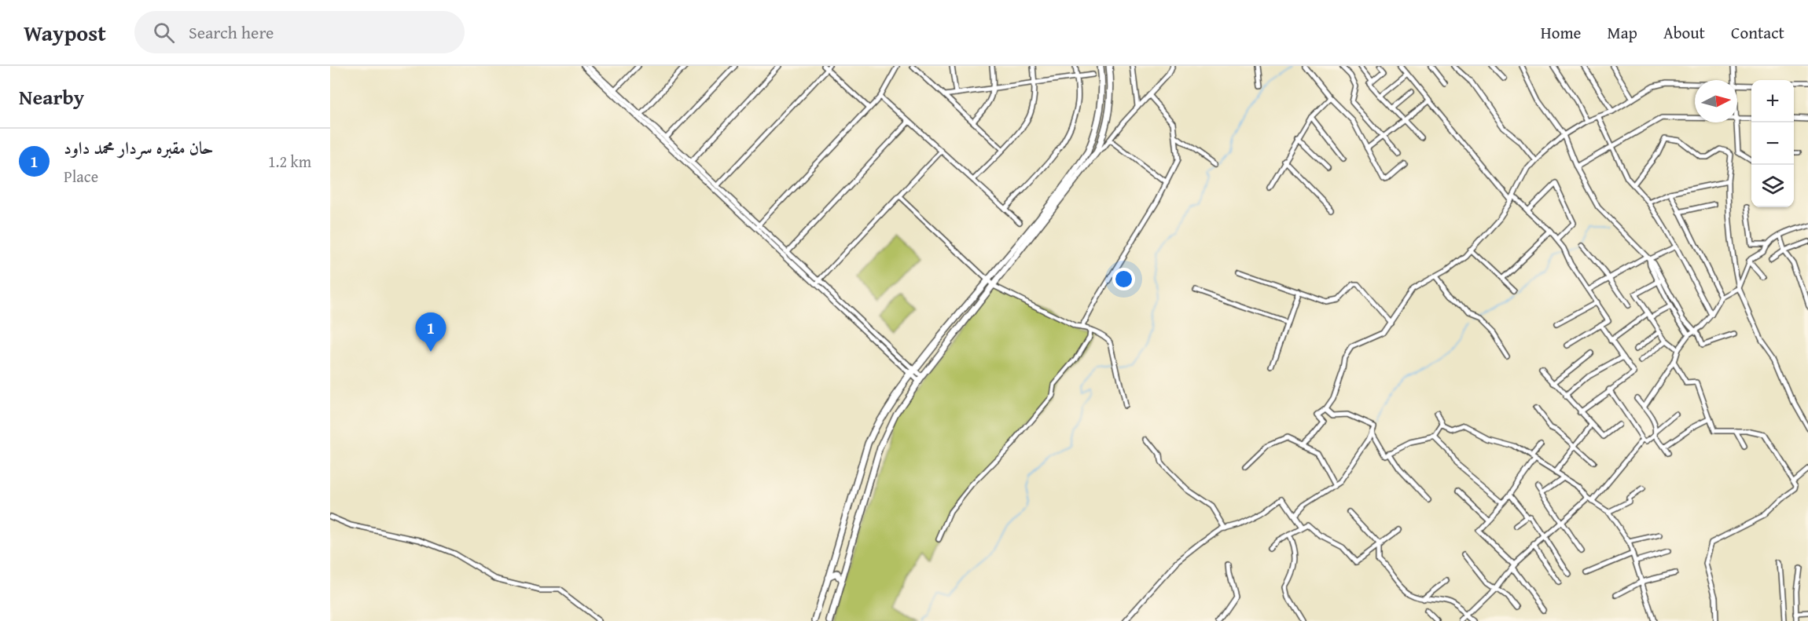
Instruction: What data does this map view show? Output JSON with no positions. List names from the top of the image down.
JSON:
{
  "north": "right",
  "page": {
    "header": "Waypost",
    "search": "Search here",
    "nav": [
      "Home",
      "Map",
      "About",
      "Contact"
    ],
    "heading": "Nearby",
    "map_buttons": ["+", "−"],
    "list": [
      {
        "mark": "1",
        "name": "حان مقبره سردار محمد داود",
        "note": "Place",
        "value": "1.2 km"
      }
    ],
    "pins": "1"
  }
}
